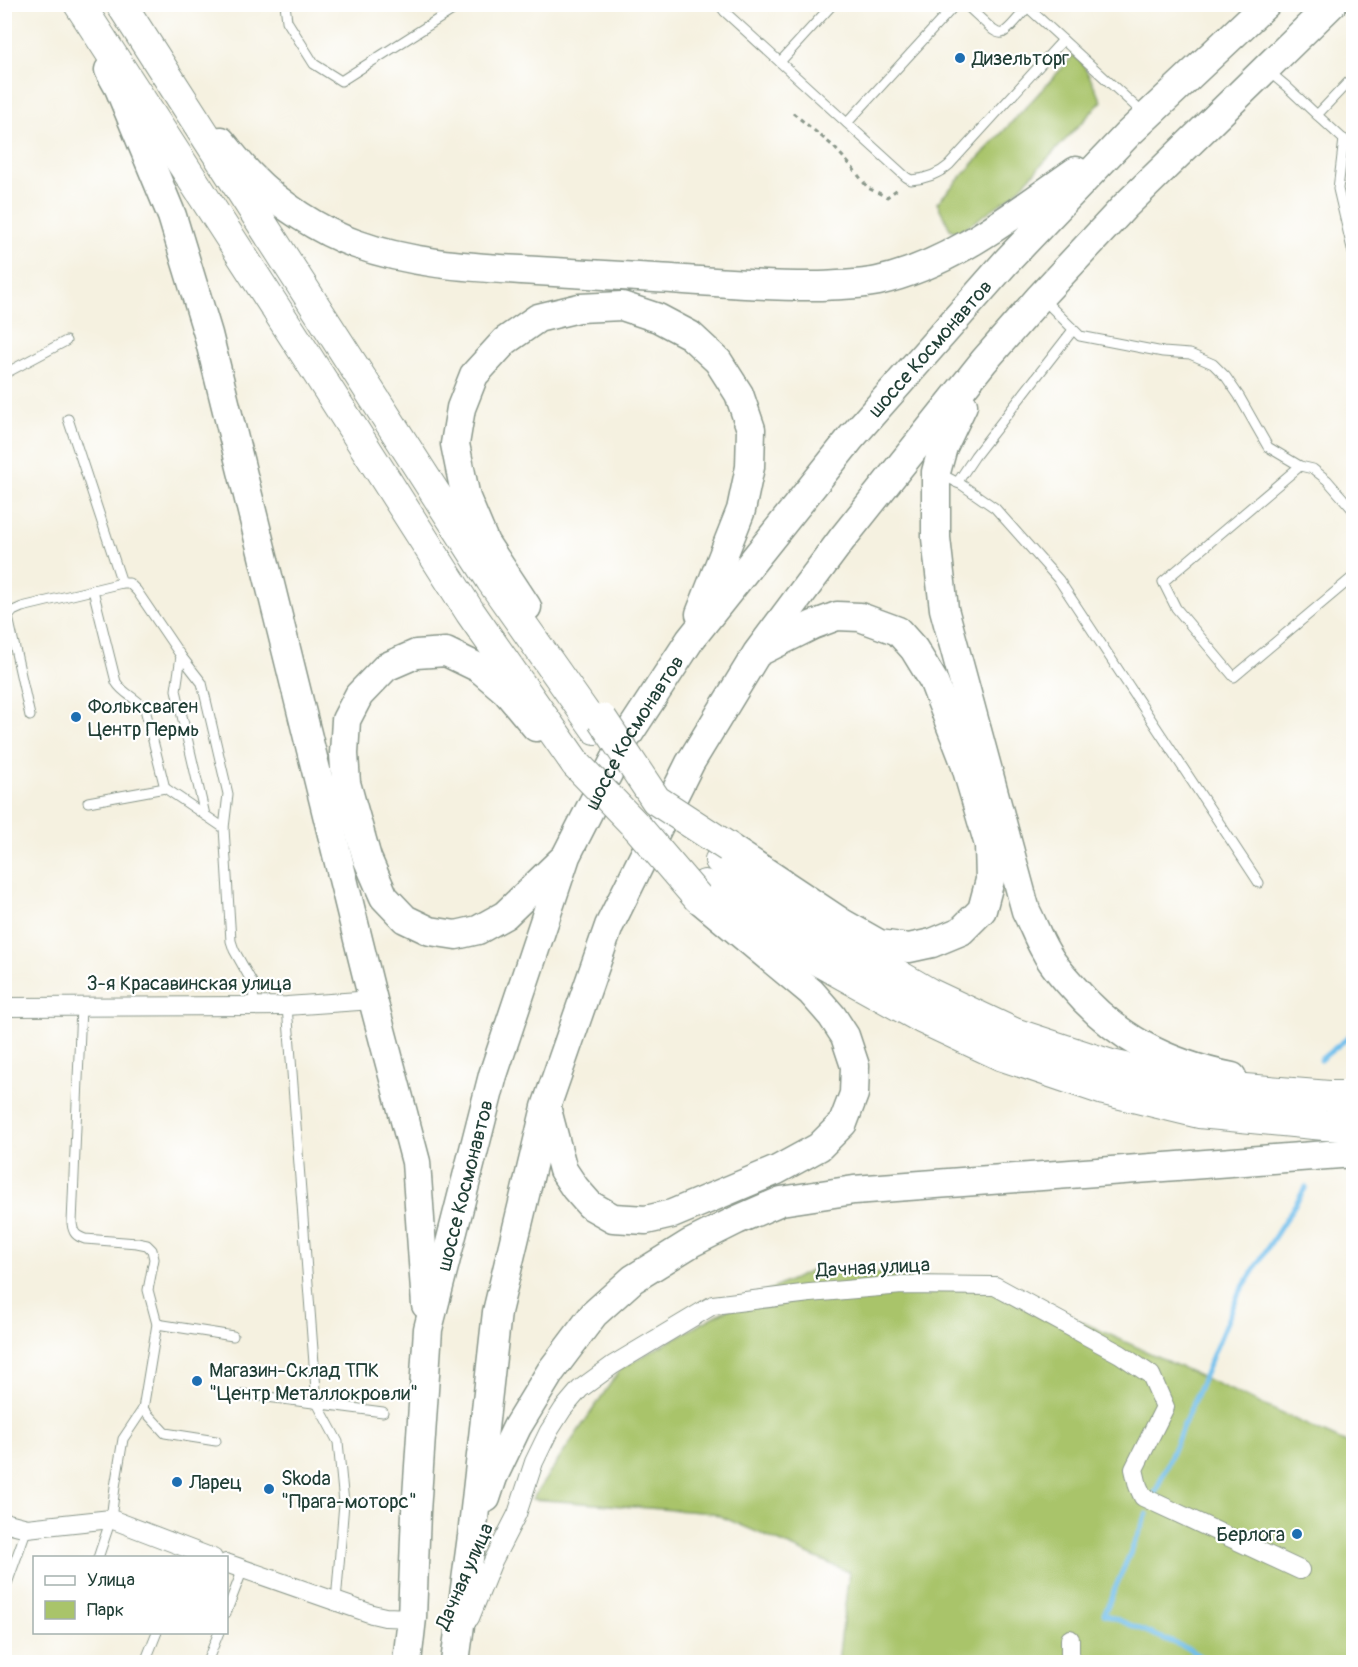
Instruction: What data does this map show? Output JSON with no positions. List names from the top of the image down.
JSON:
{
  "streets": {
    "main road": ["шоссе Космонавтов"],
    "street": ["3-я Красавинская улица", "Дачная улица"]
  },
  "places": [
    "Дизельторг",
    "Фольксваген Центр Пермь",
    "Магазин-Склад ТПК \"Центр Металлокровли\"",
    "Ларец",
    "Skoda \"Прага-моторс\"",
    "Берлога"
  ],
  "legend": ["Улица", "Парк"]
}
